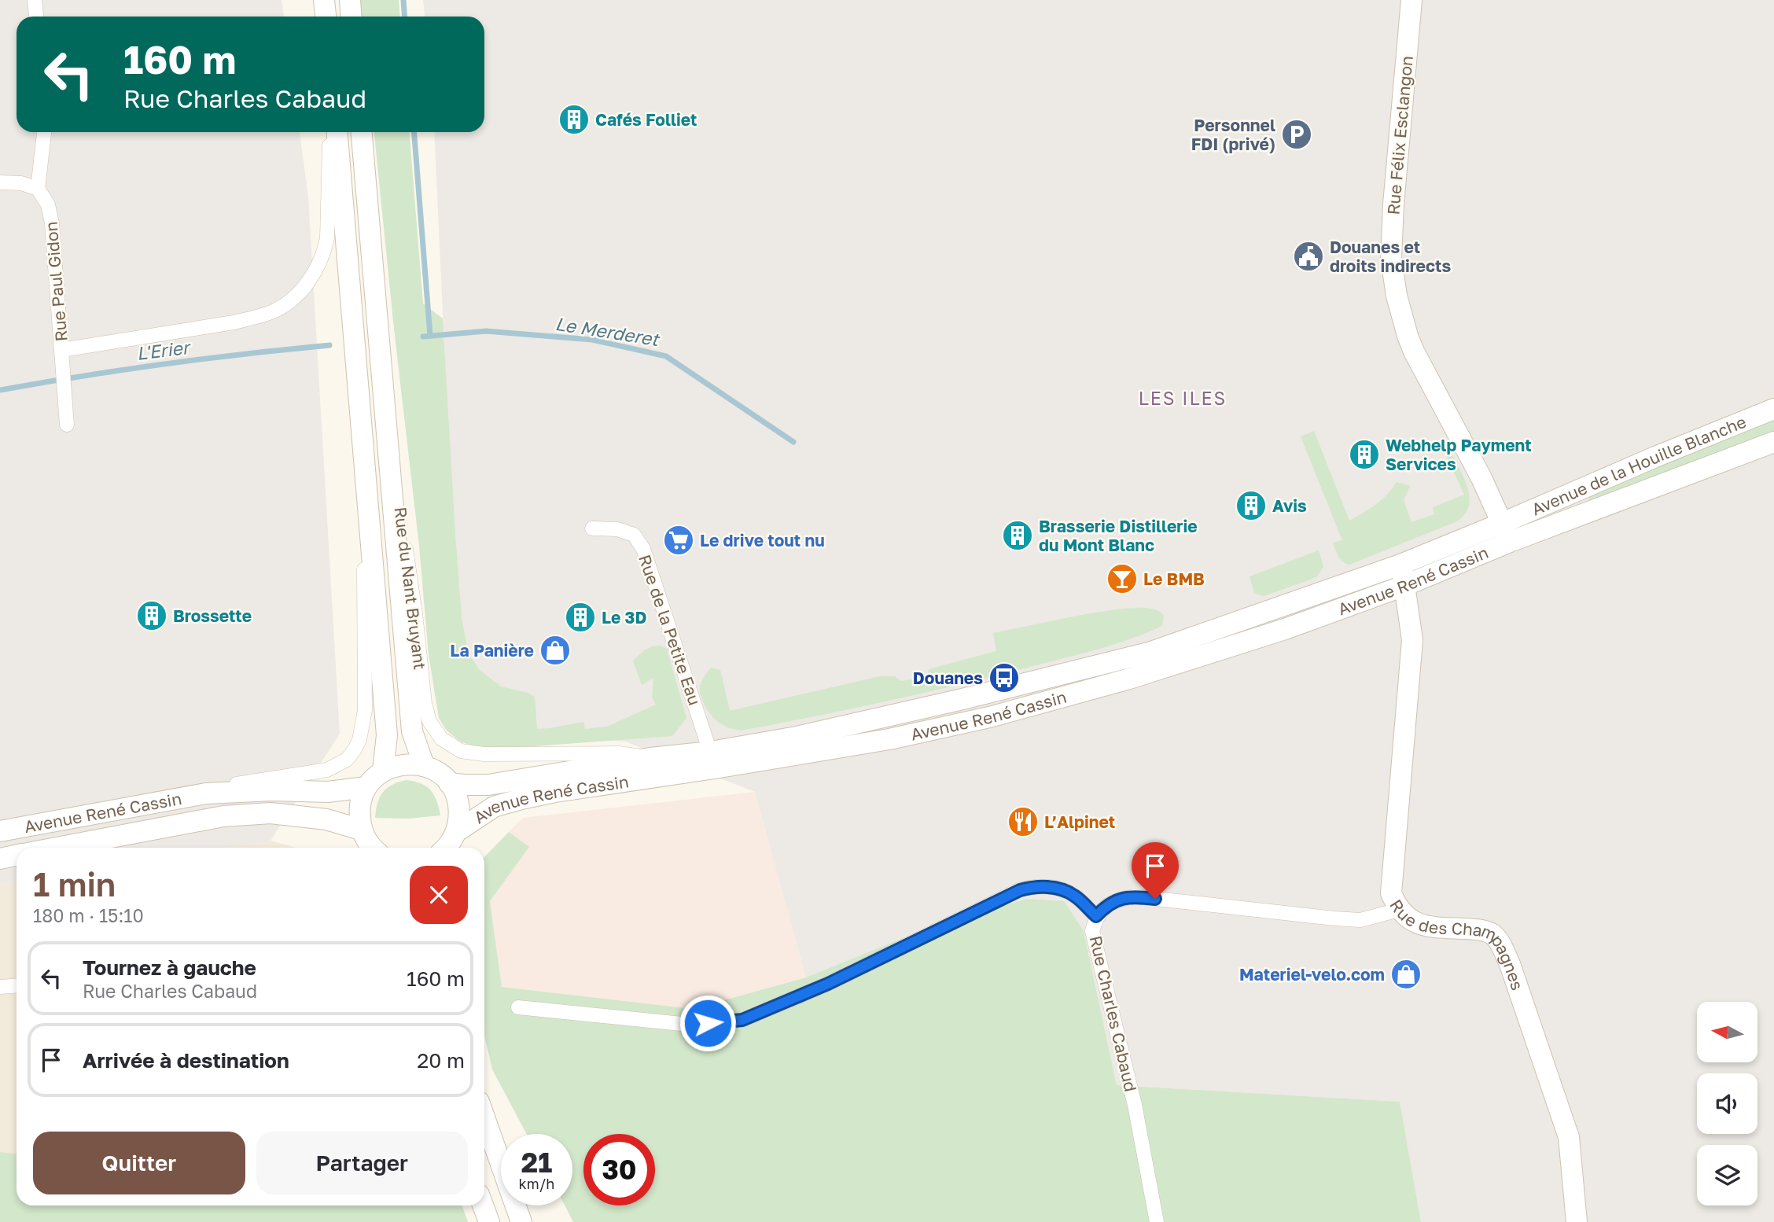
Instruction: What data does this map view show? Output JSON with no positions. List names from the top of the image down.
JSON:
{
  "streets": {
    "main road": [
      "Rue Félix Esclangon",
      "Avenue de la Houille Blanche",
      "Avenue René Cassin",
      "Rue du Nant Bruyant",
      "Rue des Champagnes"
    ],
    "street": ["Rue Paul Gidon", "Rue de la Petite Eau", "Rue Charles Cabaud"]
  },
  "crossings": [
    ["Rue Félix Esclangon", "Avenue de la Houille Blanche"],
    ["Rue Félix Esclangon", "Avenue René Cassin"],
    ["Avenue de la Houille Blanche", "Avenue René Cassin"],
    ["Avenue René Cassin", "Rue du Nant Bruyant"],
    ["Avenue René Cassin", "Rue de la Petite Eau"],
    ["Avenue René Cassin", "Rue des Champagnes"],
    ["Rue des Champagnes", "Rue Charles Cabaud"]
  ],
  "districts": ["LES ILES"],
  "water": ["Le Merderet", "L'Erier"],
  "places": {
    "building": [
      "Cafés Folliet",
      "Webhelp Payment Services",
      "Avis",
      "Brasserie Distillerie du Mont Blanc",
      "Brossette",
      "Le 3D"
    ],
    "parking": ["Personnel FDI (privé)"],
    "public building": ["Douanes et droits indirects"],
    "supermarket": ["Le drive tout nu"],
    "bar": ["Le BMB"],
    "shop": ["La Panière", "Materiel-velo.com"],
    "bus stop": ["Douanes"],
    "restaurant": ["L’Alpinet"]
  },
  "north": "left",
  "page": {
    "turn": ["160 m", "Rue Charles Cabaud"],
    "heading": ["1 min", "180 m · 15:10"],
    "list": [
      {
        "name": "Tournez à gauche",
        "note": "Rue Charles Cabaud",
        "value": "160 m"
      },
      {
        "name": "Arrivée à destination",
        "value": "20 m"
      }
    ],
    "buttons": ["Quitter", "Partager"],
    "speed": "21 km/h",
    "limit": "30"
  }
}
